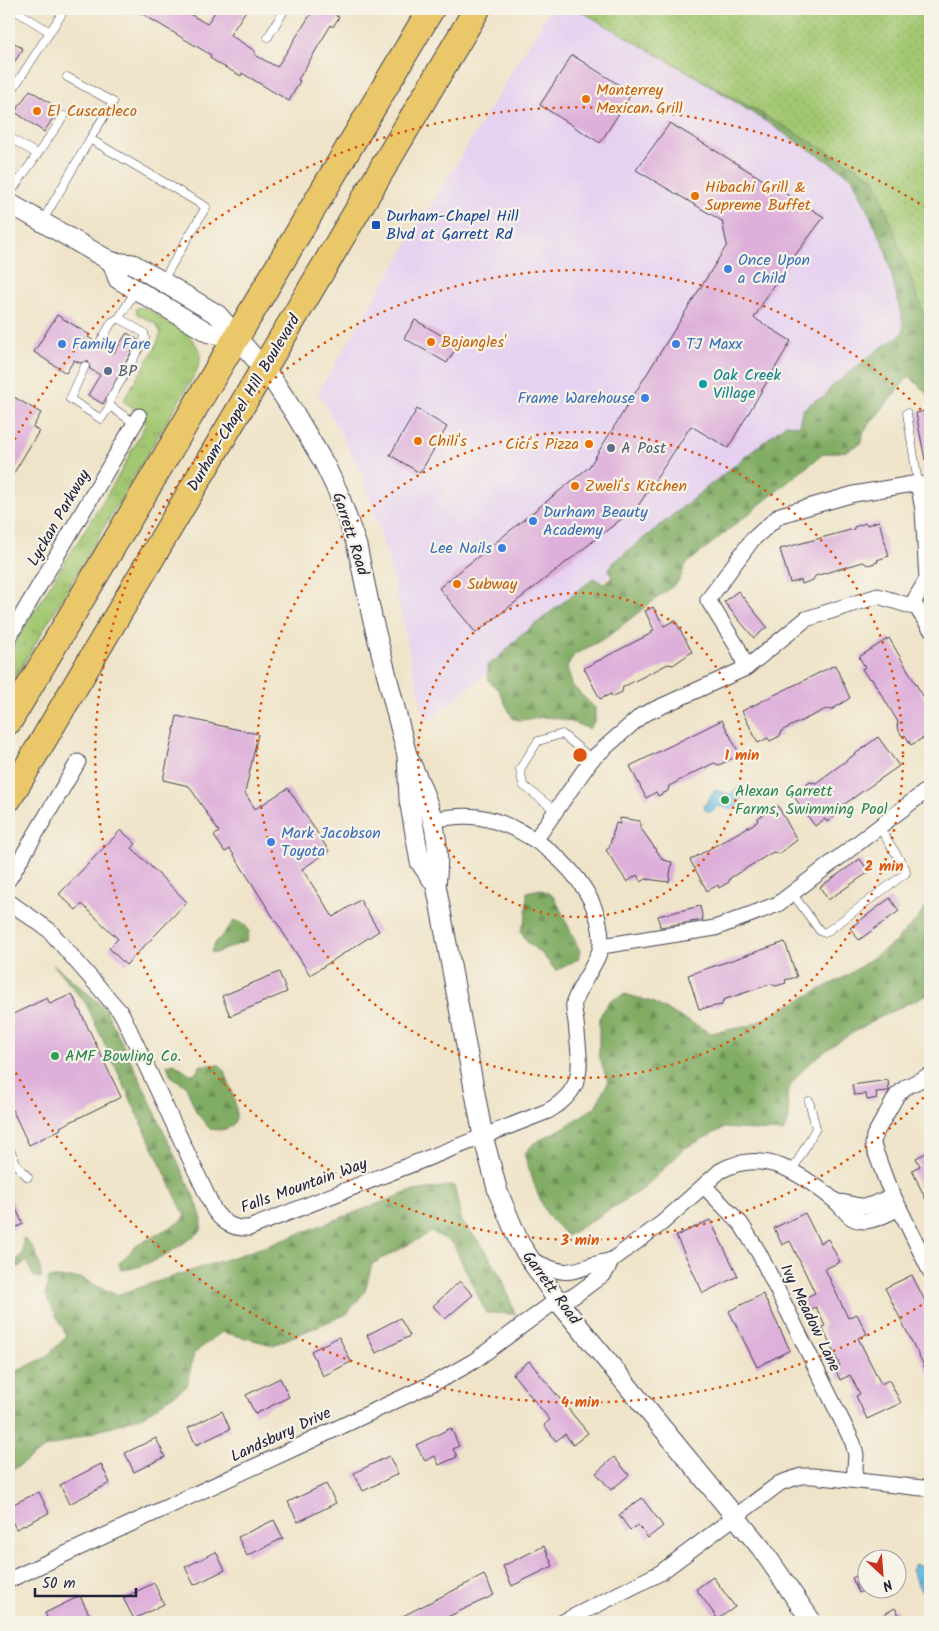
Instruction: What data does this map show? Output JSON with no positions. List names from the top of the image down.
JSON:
{
  "streets": {
    "highway": ["Durham-Chapel Hill Boulevard"],
    "street": [
      "Lyckan Parkway",
      "Garrett Road",
      "Falls Mountain Way",
      "Ivy Meadow Lane",
      "Landsbury Drive"
    ]
  },
  "crossings": [
    ["Durham-Chapel Hill Boulevard", "Garrett Road"],
    ["Garrett Road", "Falls Mountain Way"],
    ["Garrett Road", "Landsbury Drive"]
  ],
  "places": {
    "other": [
      "Monterrey Mexican Grill",
      "El Cuscatleco",
      "Hibachi Grill & Supreme Buffet",
      "Once Upon a Child",
      "Bojangles'",
      "Family Fare",
      "TJ Maxx",
      "BP",
      "Oak Creek Village",
      "Frame Warehouse",
      "Chili's",
      "Cici's Pizza",
      "A Post",
      "Zweli's Kitchen",
      "Durham Beauty Academy",
      "Lee Nails",
      "Subway",
      "Alexan Garrett Farms, Swimming Pool",
      "Mark Jacobson Toyota",
      "AMF Bowling Co."
    ],
    "transit": ["Durham-Chapel Hill Blvd at Garrett Rd"]
  },
  "scale_bar": "50 m",
  "north": "bottom right",
  "rings": [
    "1 min",
    "2 min",
    "3 min",
    "4 min"
  ]
}
